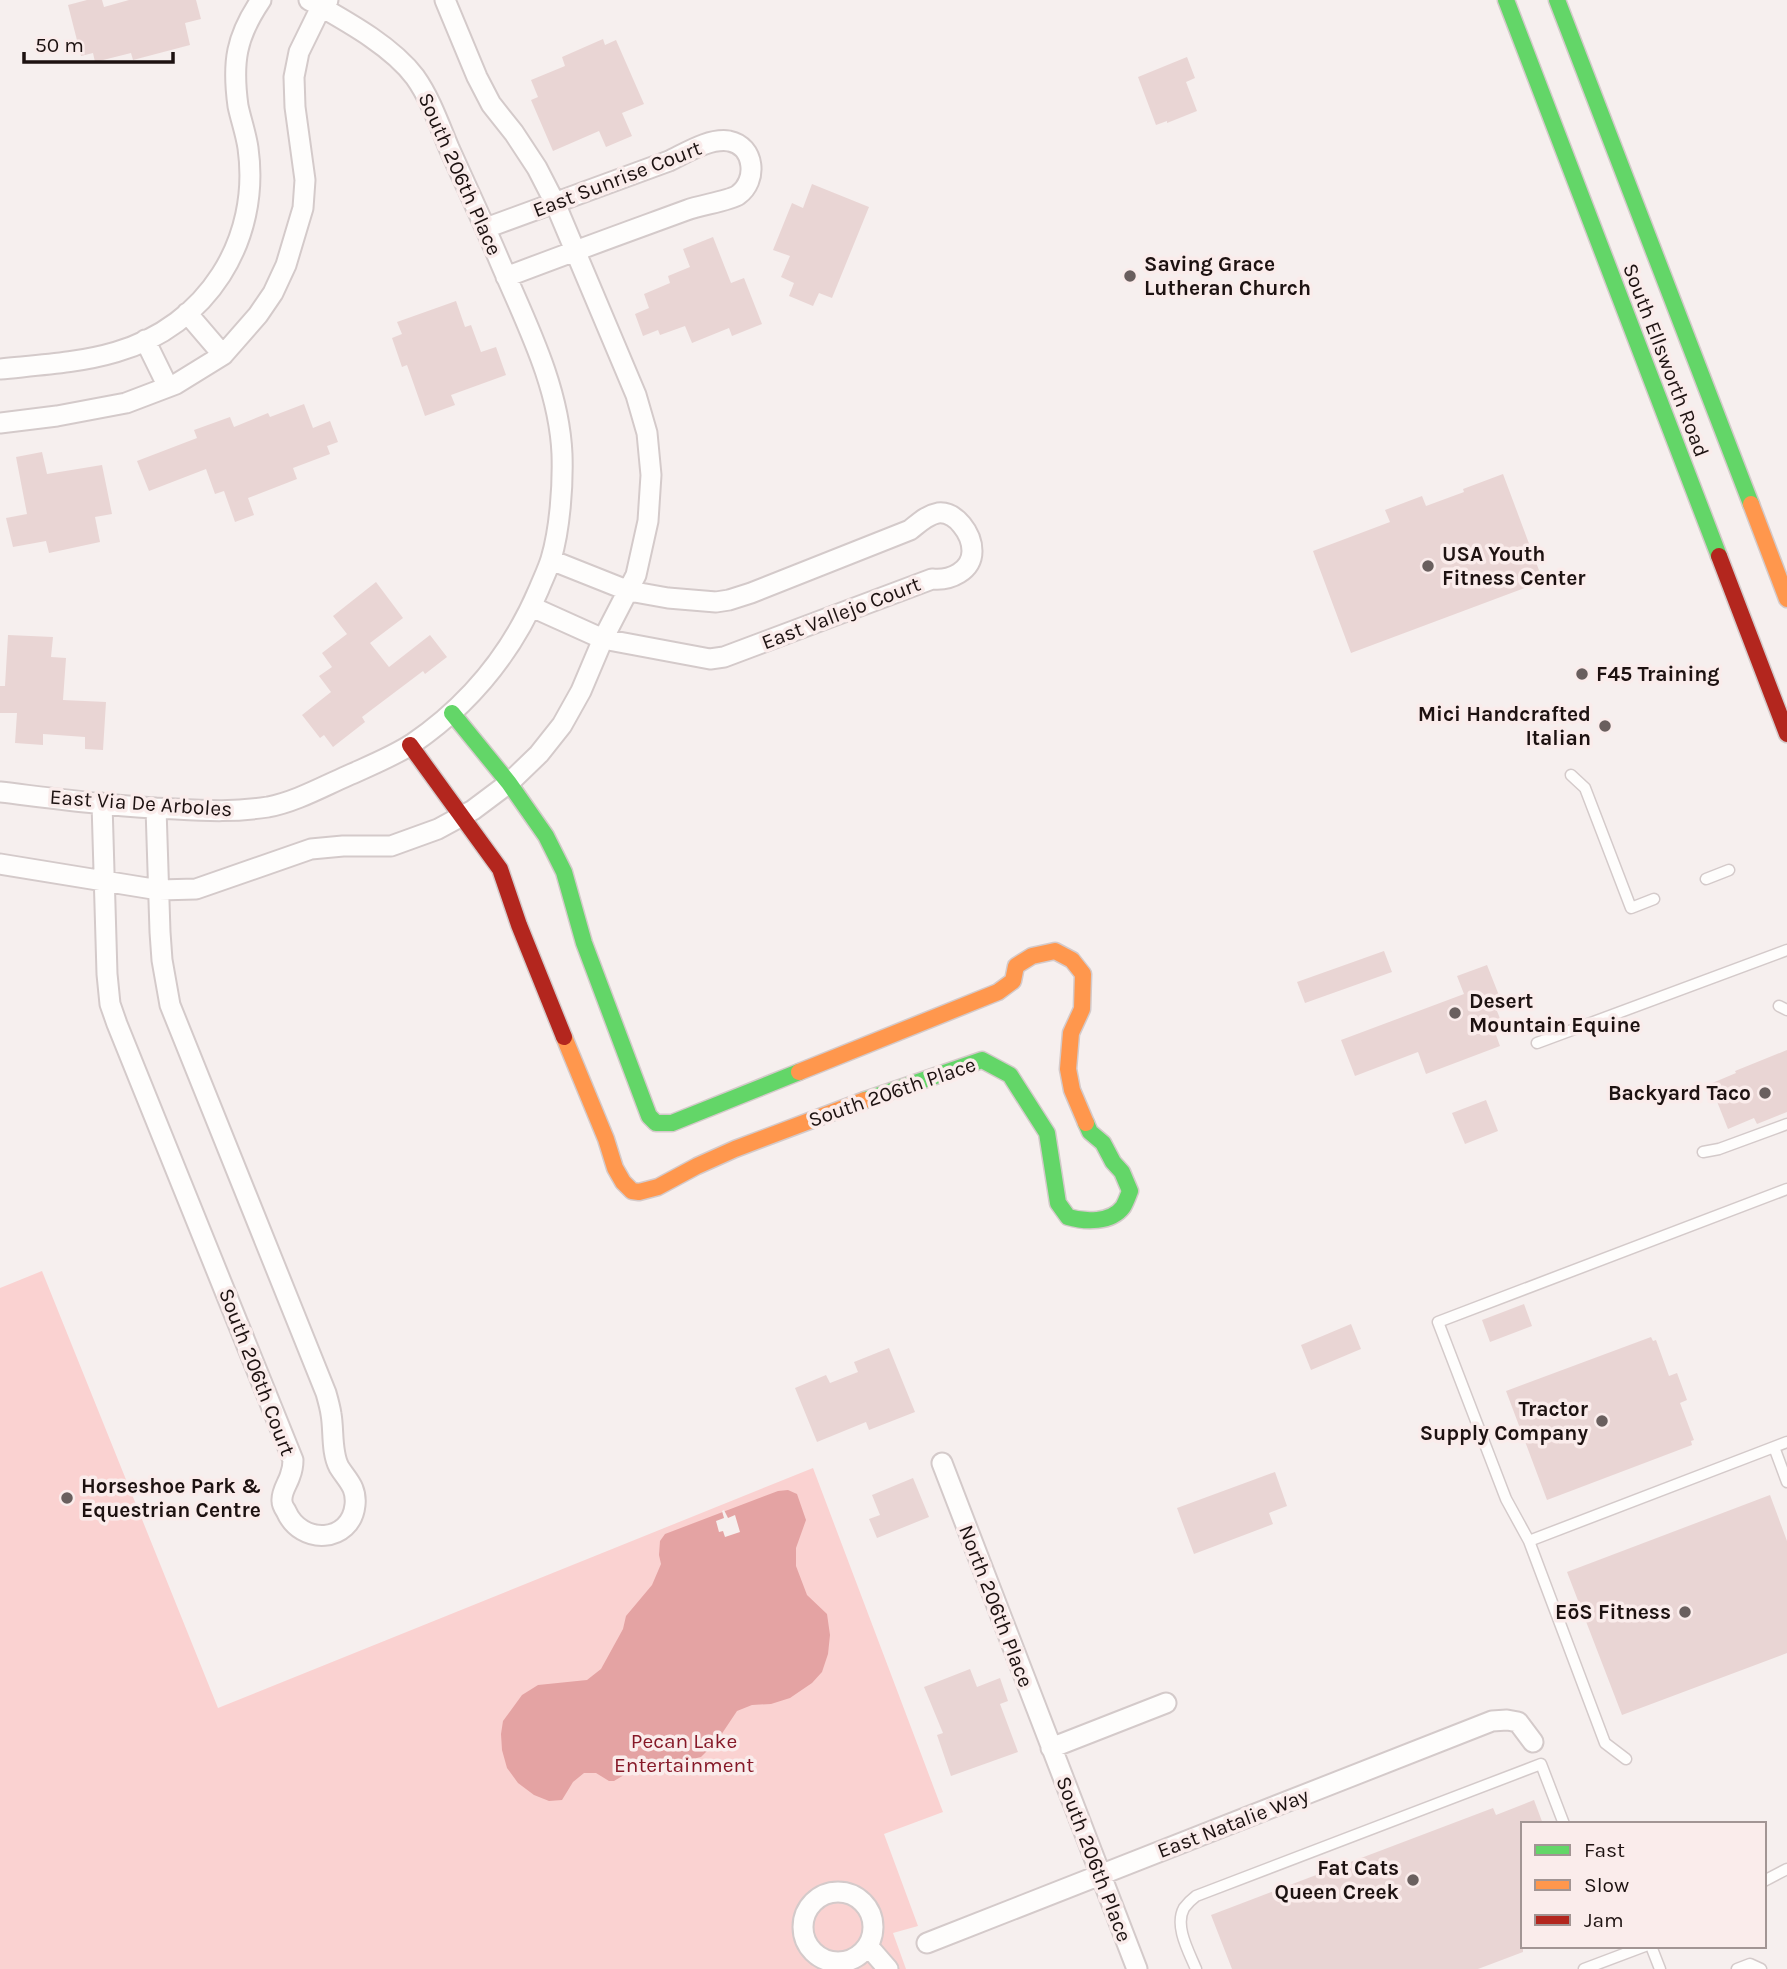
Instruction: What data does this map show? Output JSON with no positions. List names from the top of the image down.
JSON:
{
  "streets": {
    "street": [
      "South 206th Place",
      "East Sunrise Court",
      "South Ellsworth Road",
      "East Vallejo Court",
      "East Via De Arboles",
      "South 206th Court",
      "North 206th Place",
      "East Natalie Way"
    ]
  },
  "crossings": [
    ["South 206th Place", "East Sunrise Court"],
    ["South 206th Place", "East Via De Arboles"],
    ["South 206th Place", "North 206th Place"],
    ["South 206th Place", "East Natalie Way"],
    ["East Sunrise Court", "East Via De Arboles"],
    ["East Vallejo Court", "East Via De Arboles"],
    ["East Via De Arboles", "South 206th Court"]
  ],
  "parks": ["Pecan Lake Entertainment"],
  "places": [
    "Saving Grace Lutheran Church",
    "USA Youth Fitness Center",
    "F45 Training",
    "Mici Handcrafted Italian",
    "Desert Mountain Equine",
    "Backyard Taco",
    "Tractor Supply Company",
    "Horseshoe Park & Equestrian Centre",
    "EōS Fitness",
    "Fat Cats Queen Creek"
  ],
  "legend": ["Fast", "Slow", "Jam"],
  "scale_bar": "50 m"
}
